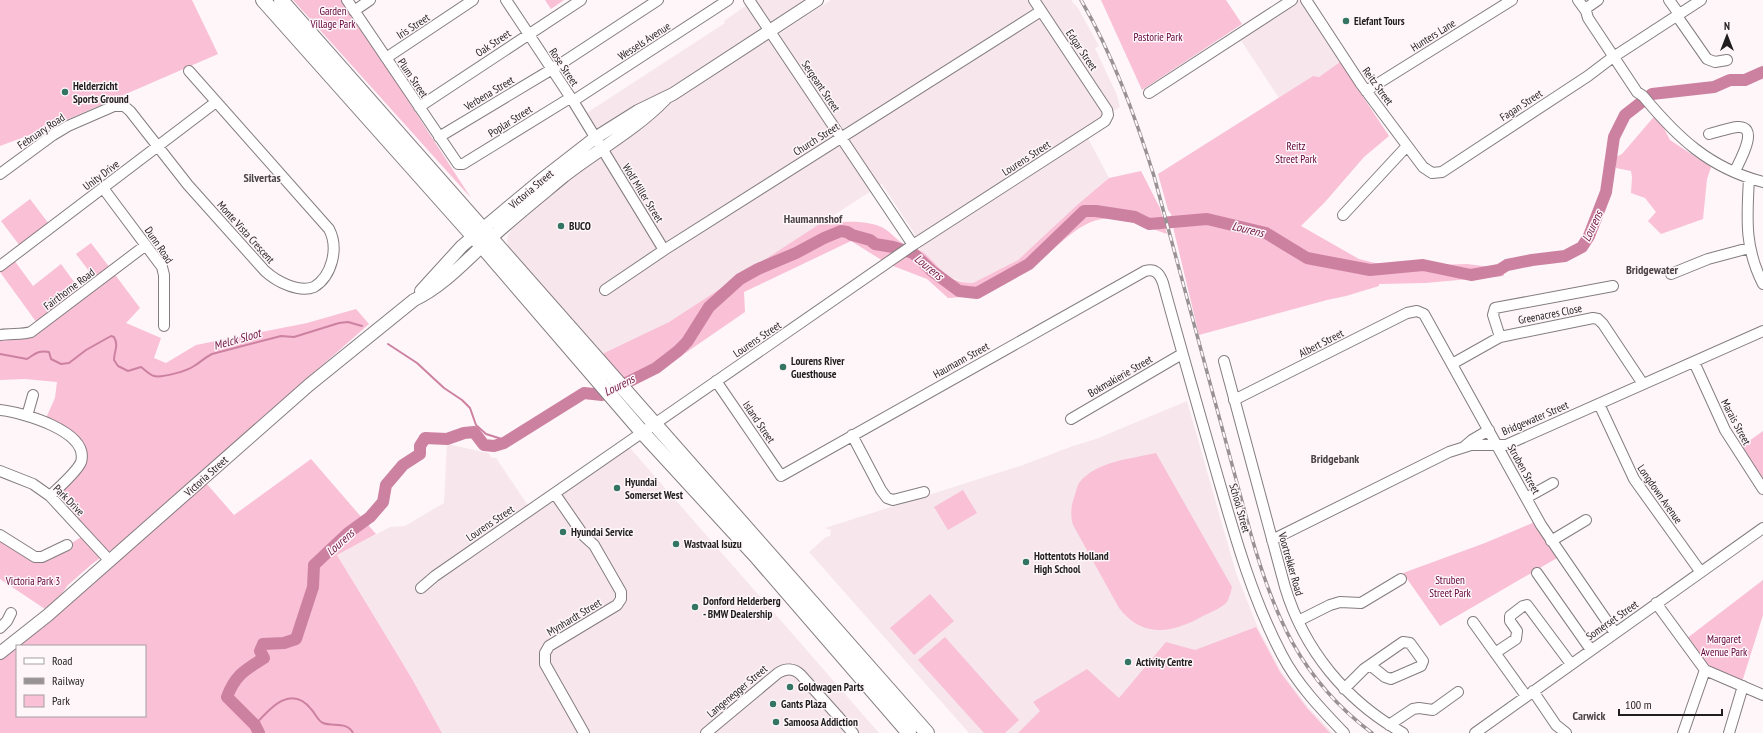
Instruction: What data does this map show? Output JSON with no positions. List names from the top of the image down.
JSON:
{
  "streets": {
    "main road": ["Victoria Street"],
    "street": [
      "Iris Street",
      "Hunters Lane",
      "Wessels Avenue",
      "Oak Street",
      "Edgar Street",
      "Rose Street",
      "Plum Street",
      "Sergeant Street",
      "Reitz Street",
      "Verbena Street",
      "Fagan Street",
      "Poplar Street",
      "February Road",
      "Church Street",
      "Lourens Street",
      "Unity Drive",
      "Wolf Miller Street",
      "Monte Vista Crescent",
      "Dunn Road",
      "Fairthorne Road",
      "Greenacres Close",
      "Albert Street",
      "Haumann Street",
      "Bokmakierie Street",
      "Bridgewater Street",
      "Island Street",
      "Marais Street",
      "Struben Street",
      "Longdown Avenue",
      "Park Drive",
      "School Street",
      "Voortrekker Road",
      "Mynhardt Street",
      "Somerset Street",
      "Langenegger Street"
    ]
  },
  "crossings": [
    ["Iris Street", "Plum Street"],
    ["Hunters Lane", "Reitz Street"],
    ["Wessels Avenue", "Rose Street"],
    ["Wessels Avenue", "Poplar Street"],
    ["Oak Street", "Rose Street"],
    ["Oak Street", "Plum Street"],
    ["Edgar Street", "Church Street"],
    ["Edgar Street", "Lourens Street"],
    ["Rose Street", "Verbena Street"],
    ["Rose Street", "Poplar Street"],
    ["Rose Street", "Victoria Street"],
    ["Rose Street", "Wolf Miller Street"],
    ["Plum Street", "Verbena Street"],
    ["Plum Street", "Poplar Street"],
    ["Sergeant Street", "Church Street"],
    ["Sergeant Street", "Lourens Street"],
    ["Sergeant Street", "Victoria Street"],
    ["Reitz Street", "Fagan Street"],
    ["February Road", "Monte Vista Crescent"],
    ["Church Street", "Wolf Miller Street"],
    ["Lourens Street", "Island Street"],
    ["Lourens Street", "Mynhardt Street"],
    ["Unity Drive", "Monte Vista Crescent"],
    ["Unity Drive", "Dunn Road"],
    ["Victoria Street", "Wolf Miller Street"],
    ["Victoria Street", "Park Drive"],
    ["Dunn Road", "Fairthorne Road"],
    ["Greenacres Close", "Bridgewater Street"],
    ["Albert Street", "Struben Street"],
    ["Albert Street", "Voortrekker Road"],
    ["Haumann Street", "Island Street"],
    ["Haumann Street", "School Street"],
    ["Bokmakierie Street", "School Street"],
    ["Bridgewater Street", "Marais Street"],
    ["Bridgewater Street", "Struben Street"],
    ["Bridgewater Street", "Longdown Avenue"],
    ["Bridgewater Street", "Voortrekker Road"],
    ["Struben Street", "Somerset Street"],
    ["Longdown Avenue", "Somerset Street"]
  ],
  "districts": [
    "Silvertas",
    "Haumannshof",
    "Bridgewater",
    "Bridgebank",
    "Carwick"
  ],
  "water": ["Lourens", "Melck Sloot"],
  "parks": [
    "Garden Village Park",
    "Pastorie Park",
    "Reitz Street Park",
    "Struben Street Park",
    "Victoria Park 3",
    "Margaret Avenue Park"
  ],
  "places": [
    "Elefant Tours",
    "Helderzicht Sports Ground",
    "BUCO",
    "Lourens River Guesthouse",
    "Hyundai Somerset West",
    "Hyundai Service",
    "Wastvaal Isuzu",
    "Hottentots Holland High School",
    "Donford Helderberg - BMW Dealership",
    "Activity Centre",
    "Goldwagen Parts",
    "Gants Plaza",
    "Samoosa Addiction"
  ],
  "legend": ["Road", "Railway", "Park"],
  "scale_bar": "100 m",
  "north": "top"
}
